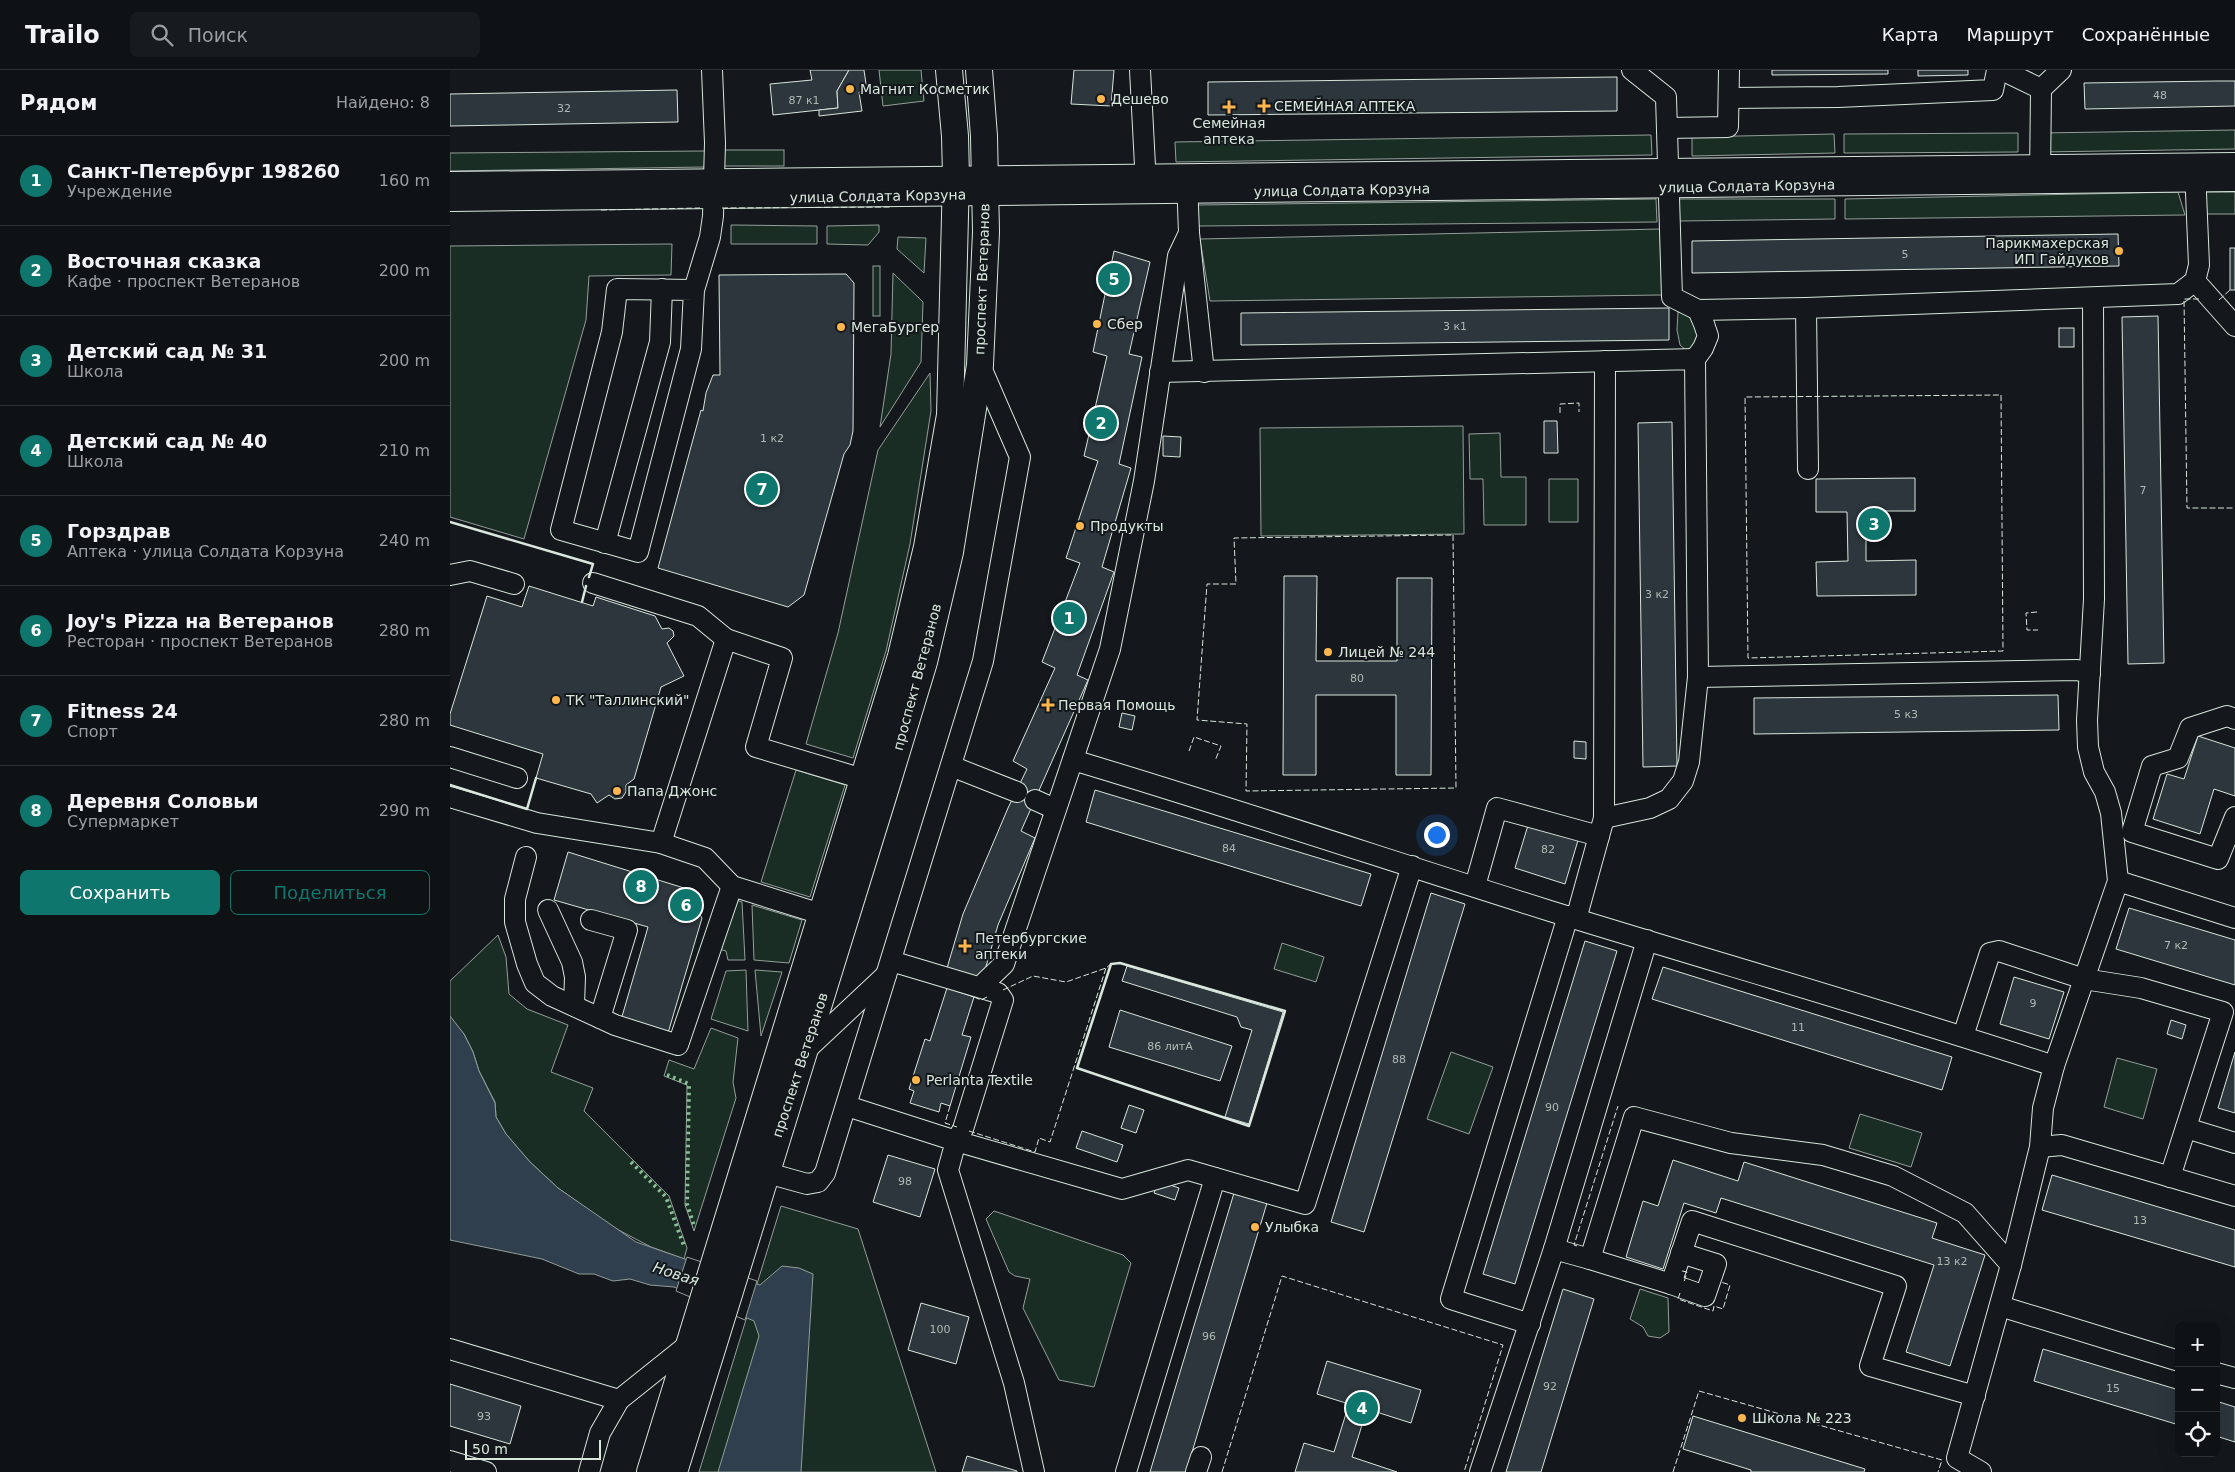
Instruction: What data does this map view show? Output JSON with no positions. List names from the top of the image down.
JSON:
{
  "streets": {
    "main road": ["проспект Ветеранов"],
    "street": ["улица Солдата Корзуна"]
  },
  "crossings": [
    ["улица Солдата Корзуна", "проспект Ветеранов"]
  ],
  "water": ["Новая"],
  "places": {
    "other": [
      "Магнит Косметик",
      "Дешево",
      "Парикмахерская ИП Гайдуков",
      "Сбер",
      "МегаБургер",
      "Продукты",
      "Лицей № 244",
      "ТК \"Таллинский\"",
      "Папа Джонс",
      "Perlanta Textile",
      "Улыбка",
      "Школа № 223"
    ],
    "health": [
      "СЕМЕЙНАЯ АПТЕКА",
      "Семейная аптека",
      "Первая Помощь",
      "Петербургские аптеки"
    ]
  },
  "house_numbers": [
    "48",
    "87 к1",
    "32",
    "5",
    "3 к1",
    "1 к2",
    "7",
    "3 к2",
    "80",
    "5 к3",
    "84",
    "82",
    "7 к2",
    "9",
    "11",
    "86 литА",
    "88",
    "90",
    "98",
    "13",
    "13 к2",
    "100",
    "96",
    "92",
    "15",
    "93"
  ],
  "scale_bar": "50 m",
  "page": {
    "header": "Trailo",
    "search": "Поиск",
    "nav": ["Карта", "Маршрут", "Сохранённые"],
    "heading": ["Рядом", "Найдено: 8"],
    "list": [
      {
        "mark": "1",
        "name": "Санкт-Петербург 198260",
        "note": "Учреждение",
        "value": "160 m"
      },
      {
        "mark": "2",
        "name": "Восточная сказка",
        "note": "Кафе · проспект Ветеранов",
        "value": "200 m"
      },
      {
        "mark": "3",
        "name": "Детский сад № 31",
        "note": "Школа",
        "value": "200 m"
      },
      {
        "mark": "4",
        "name": "Детский сад № 40",
        "note": "Школа",
        "value": "210 m"
      },
      {
        "mark": "5",
        "name": "Горздрав",
        "note": "Аптека · улица Солдата Корзуна",
        "value": "240 m"
      },
      {
        "mark": "6",
        "name": "Joy's Pizza на Ветеранов",
        "note": "Ресторан · проспект Ветеранов",
        "value": "280 m"
      },
      {
        "mark": "7",
        "name": "Fitness 24",
        "note": "Спорт",
        "value": "280 m"
      },
      {
        "mark": "8",
        "name": "Деревня Соловьи",
        "note": "Супермаркет",
        "value": "290 m"
      }
    ],
    "pins": [
      "5",
      "2",
      "7",
      "3",
      "1",
      "8",
      "6",
      "4"
    ],
    "buttons": ["Сохранить", "Поделиться"],
    "map_buttons": ["+", "−"],
    "scale": "50 m"
  }
}
